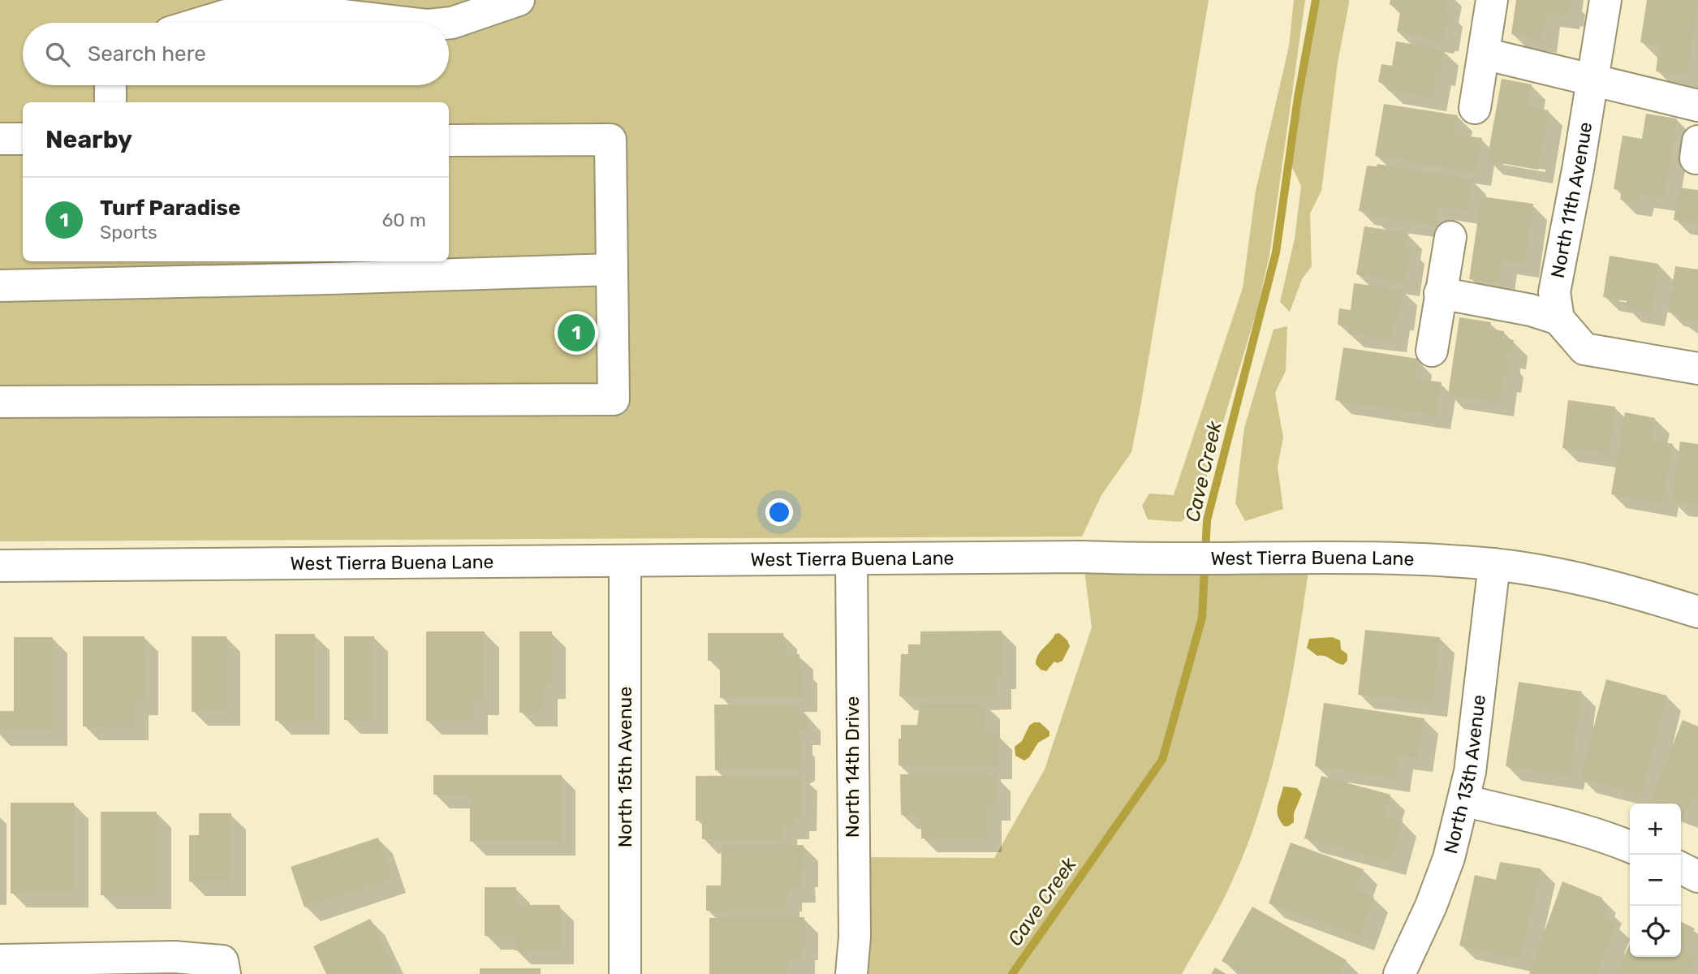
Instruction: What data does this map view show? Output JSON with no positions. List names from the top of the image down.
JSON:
{
  "streets": {
    "street": [
      "North 11th Avenue",
      "West Tierra Buena Lane",
      "North 15th Avenue",
      "North 14th Drive",
      "North 13th Avenue"
    ]
  },
  "crossings": [
    ["West Tierra Buena Lane", "North 15th Avenue"],
    ["West Tierra Buena Lane", "North 14th Drive"],
    ["West Tierra Buena Lane", "North 13th Avenue"]
  ],
  "water": ["Cave Creek"],
  "page": {
    "search": "Search here",
    "heading": "Nearby",
    "list": [
      {
        "mark": "1",
        "name": "Turf Paradise",
        "note": "Sports",
        "value": "60 m"
      }
    ],
    "pins": "1",
    "map_buttons": ["+", "−"]
  }
}
